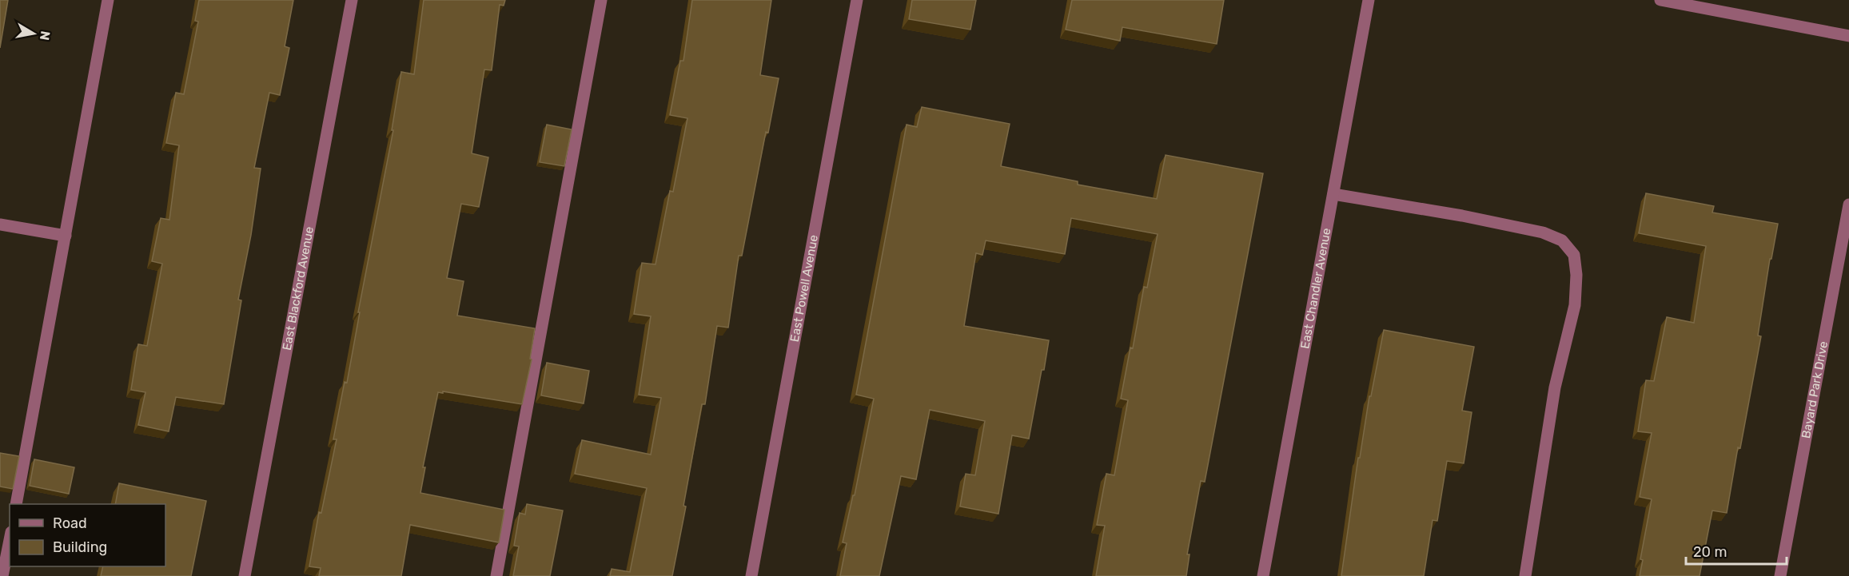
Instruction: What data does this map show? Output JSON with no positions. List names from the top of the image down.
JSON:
{
  "streets": {
    "street": [
      "East Blackford Avenue",
      "East Powell Avenue",
      "East Chandler Avenue",
      "Bayard Park Drive"
    ]
  },
  "legend": ["Road", "Building"],
  "scale_bar": "20 m",
  "north": "right"
}
